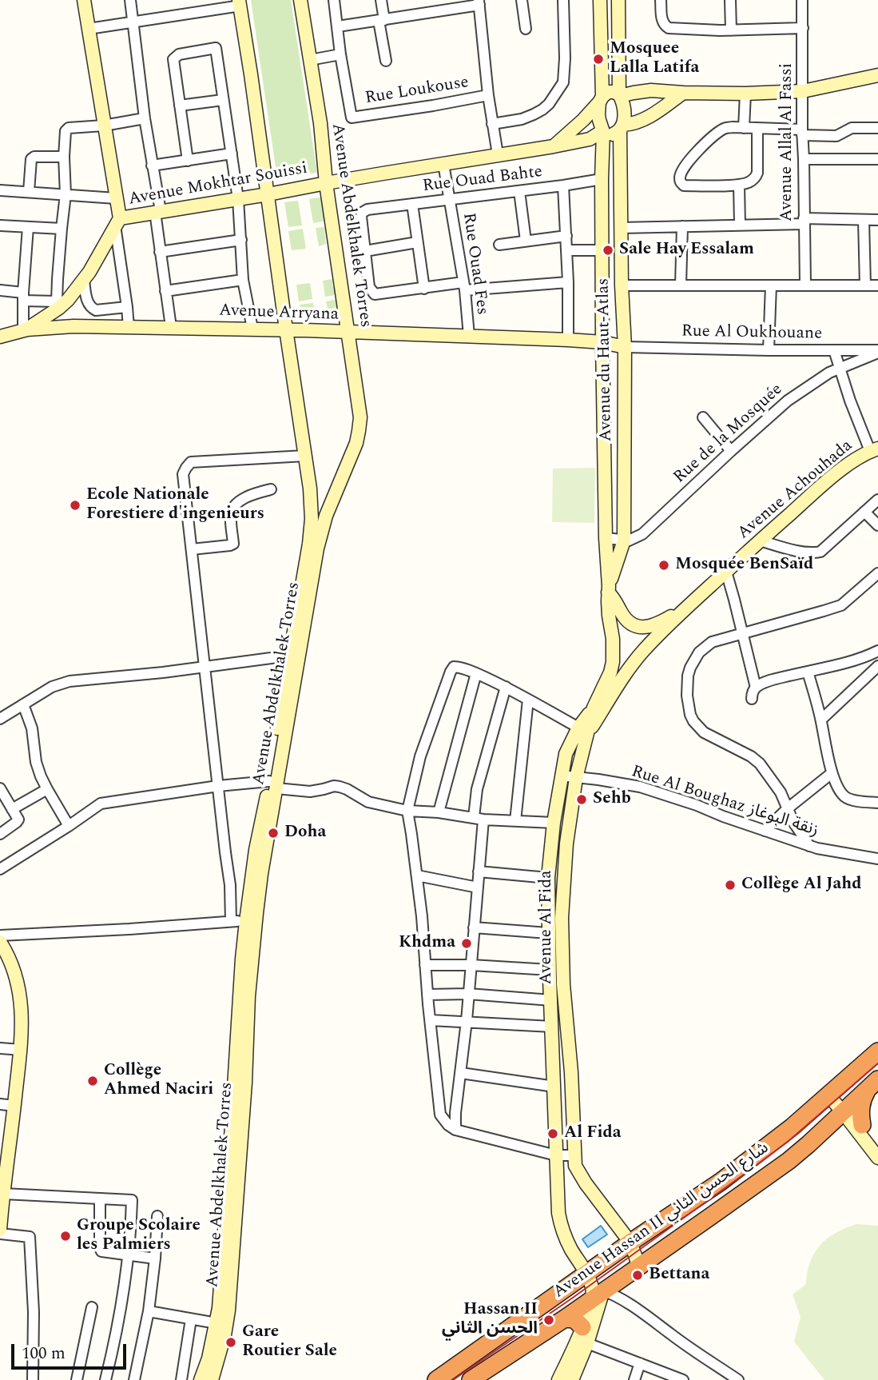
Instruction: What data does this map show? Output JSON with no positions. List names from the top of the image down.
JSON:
{
  "streets": {
    "highway": ["Avenue Hassan II شارع الحسن الثاني"],
    "street": [
      "Rue Loukouse",
      "Avenue Allal Al Fassi",
      "Rue Ouad Bahte",
      "Avenue Mokhtar Souissi",
      "Avenue Abdelkhalek Torres",
      "Rue Ouad Fes",
      "Avenue Arryana",
      "Rue Al Oukhouane",
      "Avenue du Haut-Atlas",
      "Rue de la Mosquée",
      "Avenue Achouhada",
      "Rue Al Boughaz زنقة البوغاز",
      "Avenue Al Fida"
    ]
  },
  "crossings": [
    ["Rue Ouad Bahte", "Rue Ouad Fes"],
    ["Rue Ouad Bahte", "Avenue du Haut-Atlas"],
    ["Avenue Mokhtar Souissi", "Avenue Abdelkhalek Torres"],
    ["Avenue Mokhtar Souissi", "Rue Ouad Fes"],
    ["Avenue Mokhtar Souissi", "Avenue du Haut-Atlas"],
    ["Avenue Abdelkhalek Torres", "Avenue Arryana"],
    ["Rue Ouad Fes", "Avenue Arryana"],
    ["Avenue Arryana", "Rue Al Oukhouane"],
    ["Avenue Arryana", "Avenue du Haut-Atlas"],
    ["Rue Al Oukhouane", "Avenue du Haut-Atlas"],
    ["Rue Al Oukhouane", "Rue de la Mosquée"],
    ["Avenue du Haut-Atlas", "Rue de la Mosquée"],
    ["Avenue du Haut-Atlas", "Avenue Achouhada"],
    ["Avenue du Haut-Atlas", "Avenue Al Fida"],
    ["Avenue Achouhada", "Avenue Al Fida"],
    ["Rue Al Boughaz زنقة البوغاز", "Avenue Al Fida"],
    ["Avenue Al Fida", "Avenue Hassan II شارع الحسن الثاني"]
  ],
  "places": [
    "Mosquee Lalla Latifa",
    "Sale Hay Essalam",
    "Ecole Nationale Forestiere d'ingenieurs",
    "Mosquée BenSaïd",
    "Sehb",
    "Doha",
    "Collège Al Jahd",
    "Khdma",
    "Collège Ahmed Naciri",
    "Al Fida",
    "Groupe Scolaire les Palmiers",
    "Bettana",
    "Hassan II الحسن الثاني",
    "Gare Routier Sale"
  ],
  "scale_bar": "100 m"
}
